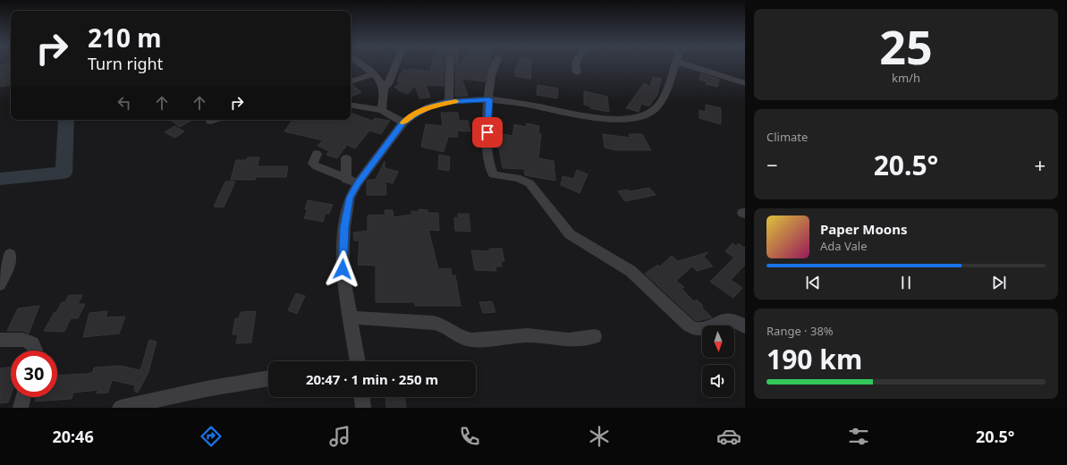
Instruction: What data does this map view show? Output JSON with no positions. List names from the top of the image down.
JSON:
{
  "north": "bottom",
  "page": {
    "tile": [
      ["25", "km/h"],
      "Climate",
      ["Range · 38%", "190 km"]
    ],
    "turn": ["210 m", "Turn right"],
    "heat": ["−", "20.5°", "+"],
    "song": ["Paper Moons", "Ada Vale"],
    "limit": "30",
    "trip": "20:47 · 1 min · 250 m",
    "tabs": ["20:46", "20.5°"]
  }
}
